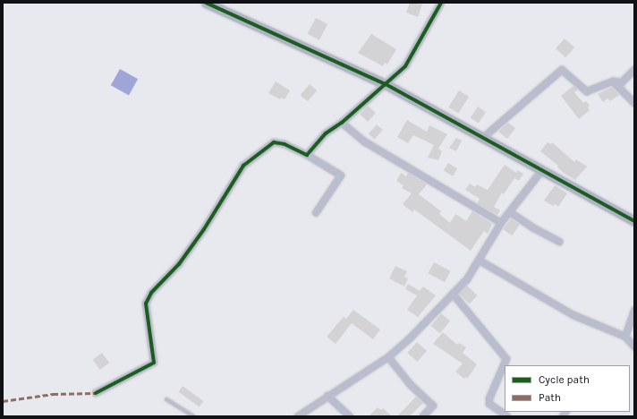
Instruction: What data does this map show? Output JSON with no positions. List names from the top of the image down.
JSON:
{
  "legend": ["Cycle path", "Path"]
}
